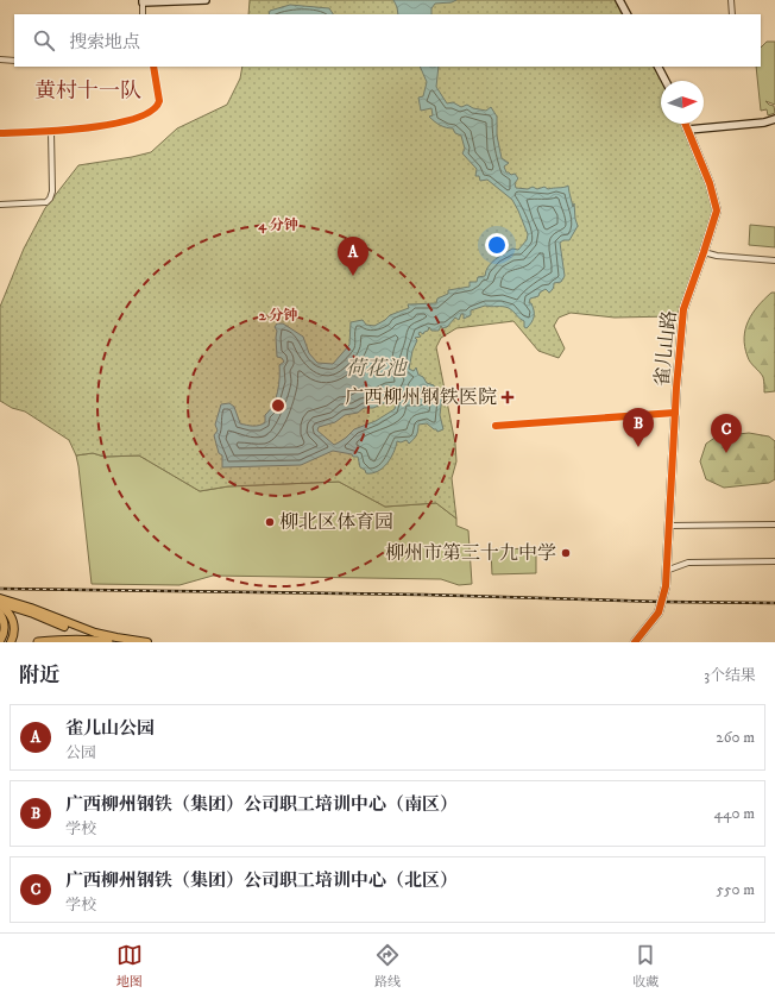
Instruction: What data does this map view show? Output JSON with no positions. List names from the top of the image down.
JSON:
{
  "streets": {
    "street": ["雀儿山路"]
  },
  "districts": ["黄村十一队"],
  "water": ["荷花池"],
  "places": {
    "health": ["广西柳州钢铁医院"],
    "other": ["柳北区体育园", "柳州市第三十九中学"]
  },
  "north": "right",
  "page": {
    "search": "搜索地点",
    "pins": ["A", "B", "C"],
    "heading": ["附近", "3个结果"],
    "list": [
      {
        "mark": "A",
        "name": "雀儿山公园",
        "note": "公园",
        "value": "260 m"
      },
      {
        "mark": "B",
        "name": "广西柳州钢铁（集团）公司职工培训中心（南区）",
        "note": "学校",
        "value": "440 m"
      },
      {
        "mark": "C",
        "name": "广西柳州钢铁（集团）公司职工培训中心（北区）",
        "note": "学校",
        "value": "550 m"
      }
    ],
    "nav": ["地图", "路线", "收藏"]
  },
  "rings": ["4 分钟", "2 分钟"]
}
